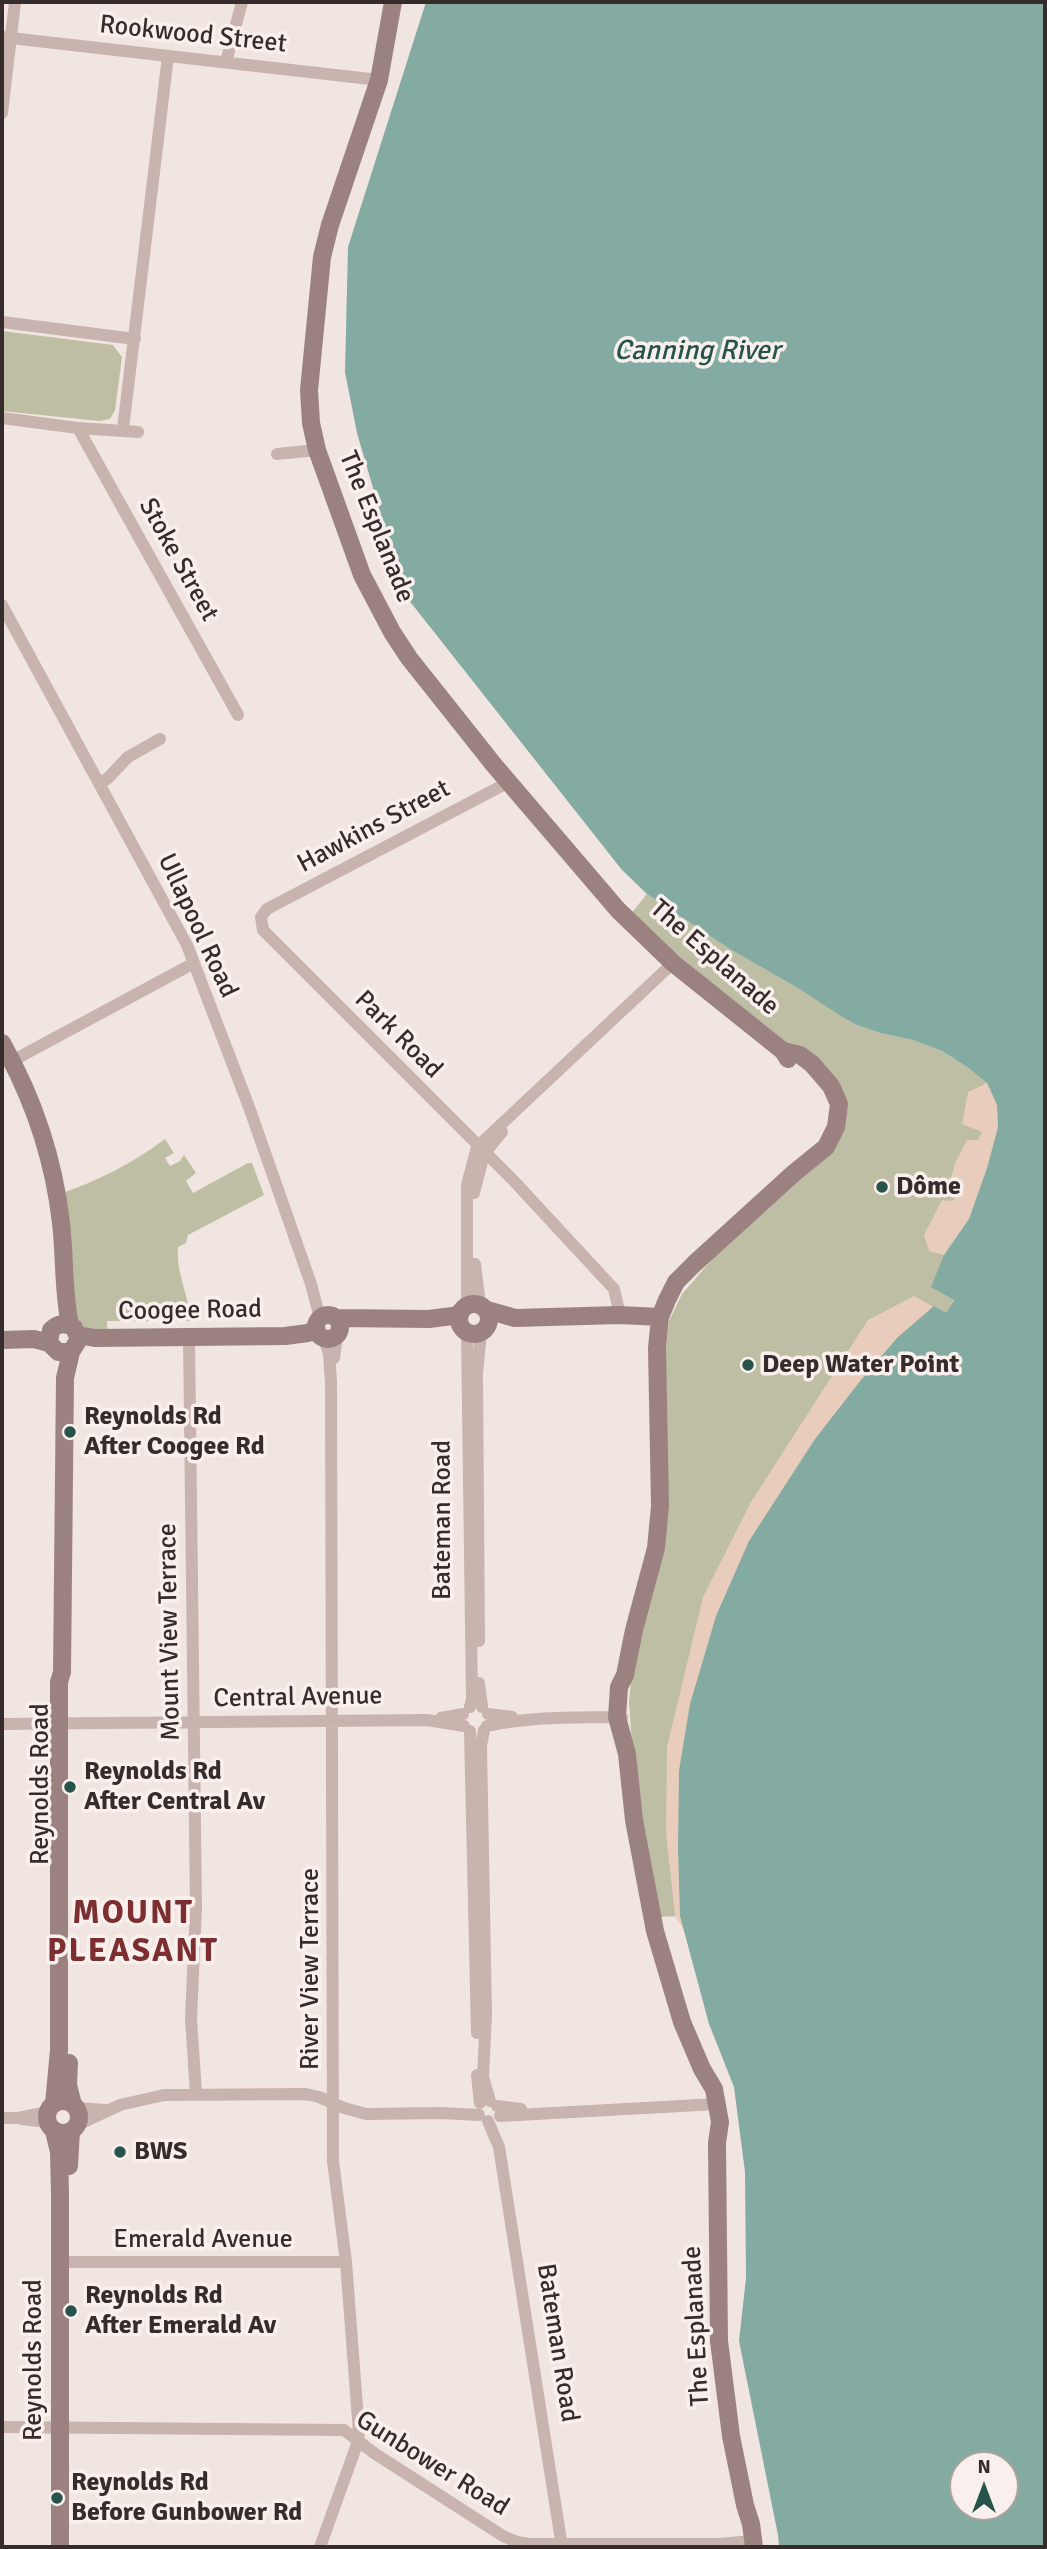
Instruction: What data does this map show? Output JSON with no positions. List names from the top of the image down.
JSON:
{
  "streets": {
    "street": [
      "Rookwood Street",
      "The Esplanade",
      "Stoke Street",
      "Hawkins Street",
      "Ullapool Road",
      "Park Road",
      "Coogee Road",
      "Bateman Road",
      "Mount View Terrace",
      "Central Avenue",
      "Reynolds Road",
      "River View Terrace",
      "Emerald Avenue",
      "Gunbower Road"
    ]
  },
  "crossings": [
    ["Rookwood Street", "The Esplanade"],
    ["The Esplanade", "Hawkins Street"],
    ["The Esplanade", "Coogee Road"],
    ["The Esplanade", "Bateman Road"],
    ["The Esplanade", "Central Avenue"],
    ["The Esplanade", "Gunbower Road"],
    ["Hawkins Street", "Park Road"],
    ["Ullapool Road", "Coogee Road"],
    ["Ullapool Road", "River View Terrace"],
    ["Park Road", "Coogee Road"],
    ["Park Road", "Bateman Road"],
    ["Coogee Road", "Bateman Road"],
    ["Coogee Road", "Mount View Terrace"],
    ["Coogee Road", "Reynolds Road"],
    ["Coogee Road", "River View Terrace"],
    ["Bateman Road", "Central Avenue"],
    ["Bateman Road", "Gunbower Road"],
    ["Mount View Terrace", "Central Avenue"],
    ["Central Avenue", "Reynolds Road"],
    ["Central Avenue", "River View Terrace"],
    ["Reynolds Road", "Emerald Avenue"],
    ["Reynolds Road", "Gunbower Road"],
    ["River View Terrace", "Emerald Avenue"],
    ["River View Terrace", "Gunbower Road"]
  ],
  "districts": ["MOUNT PLEASANT"],
  "water": ["Canning River"],
  "places": [
    "Dôme",
    "Deep Water Point",
    "Reynolds Rd After Coogee Rd",
    "Reynolds Rd After Central Av",
    "BWS",
    "Reynolds Rd After Emerald Av",
    "Reynolds Rd Before Gunbower Rd"
  ],
  "north": "top"
}
